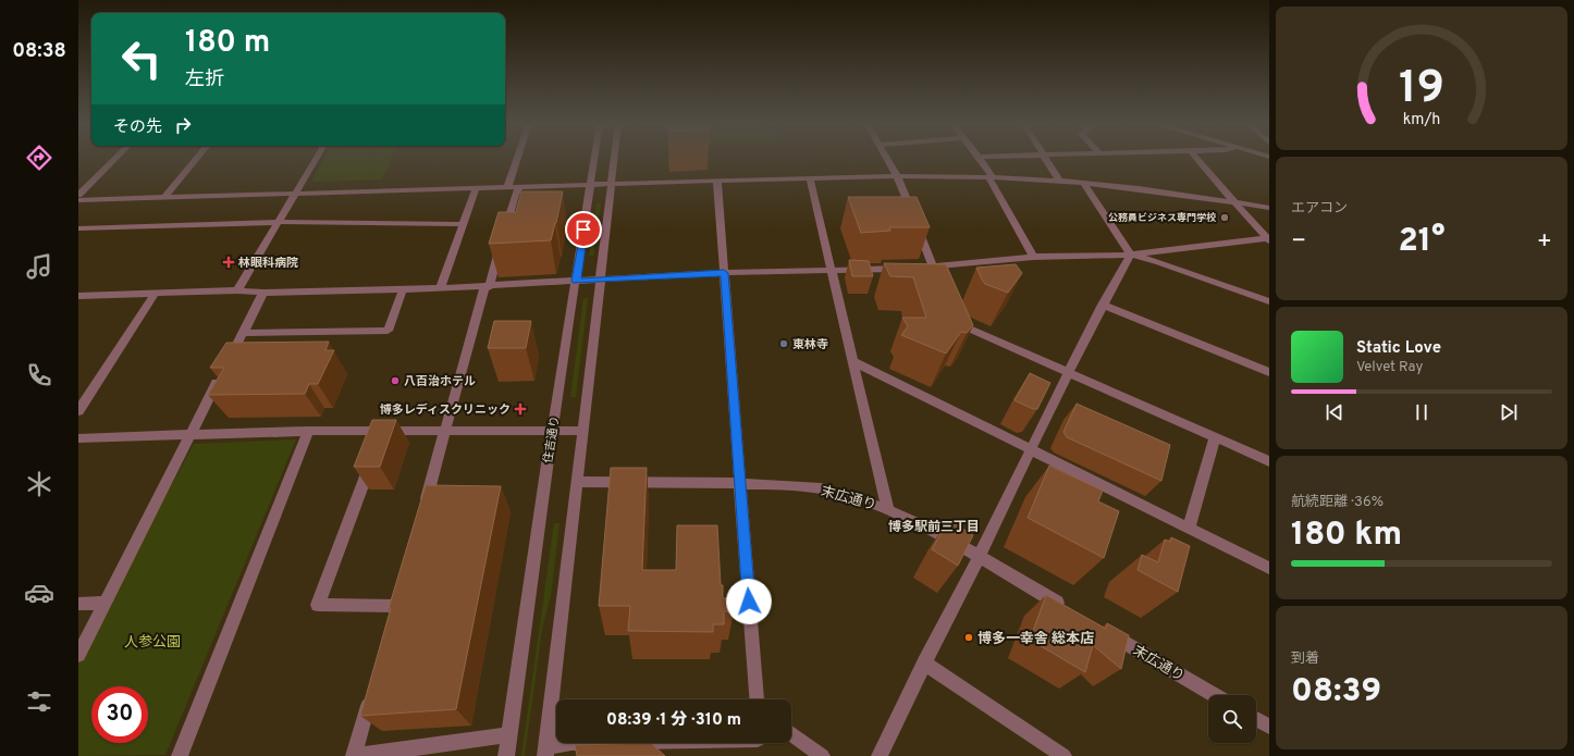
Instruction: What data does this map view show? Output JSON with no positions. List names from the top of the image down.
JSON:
{
  "streets": {
    "street": ["住吉通り", "末広通り"]
  },
  "districts": ["博多駅前三丁目"],
  "parks": ["人参公園"],
  "places": {
    "other": [
      "公務員ビジネス専門学校",
      "東林寺",
      "八百治ホテル",
      "博多一幸舎 総本店"
    ],
    "health": ["林眼科病院", "博多レディスクリニック"]
  },
  "page": {
    "tabs": "08:38",
    "turn": ["180 m", "左折"],
    "then": "その先",
    "tile": [
      "エアコン",
      ["航続距離 · 36%", "180 km"],
      ["到着", "08:39"]
    ],
    "heat": ["−", "21°", "+"],
    "song": ["Static Love", "Velvet Ray"],
    "limit": "30",
    "trip": "08:39 · 1 分 · 310 m",
    "gauge": ["19", "km/h"]
  }
}
